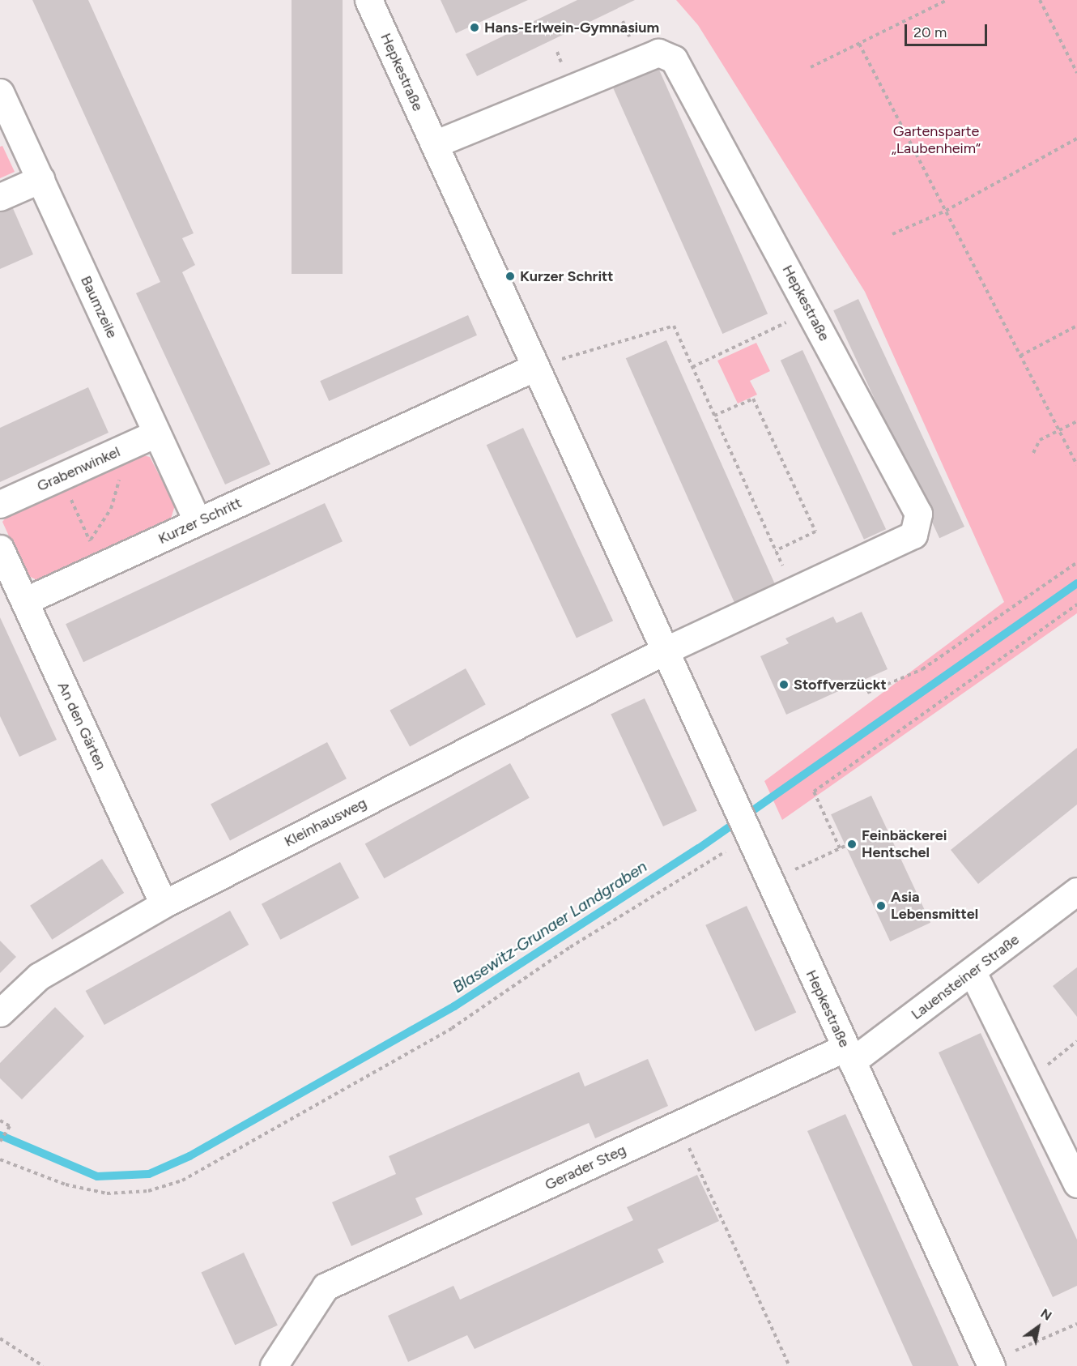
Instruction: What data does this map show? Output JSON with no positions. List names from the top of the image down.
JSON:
{
  "streets": {
    "street": [
      "Hepkestraße",
      "Baumzeile",
      "Grabenwinkel",
      "Kurzer Schritt",
      "An den Gärten",
      "Kleinhausweg",
      "Lauensteiner Straße",
      "Gerader Steg"
    ]
  },
  "crossings": [
    ["Hepkestraße", "Kurzer Schritt"],
    ["Hepkestraße", "Kleinhausweg"],
    ["Hepkestraße", "Lauensteiner Straße"],
    ["Hepkestraße", "Gerader Steg"],
    ["Baumzeile", "Grabenwinkel"],
    ["Baumzeile", "Kurzer Schritt"],
    ["Kurzer Schritt", "An den Gärten"],
    ["An den Gärten", "Kleinhausweg"],
    ["Lauensteiner Straße", "Gerader Steg"]
  ],
  "water": ["Blasewitz‐Grunaer Landgraben"],
  "parks": ["Gartensparte „Laubenheim“"],
  "places": [
    "Hans-Erlwein-Gymnasium",
    "Kurzer Schritt",
    "Stoffverzückt",
    "Feinbäckerei Hentschel",
    "Asia Lebensmittel"
  ],
  "scale_bar": "20 m",
  "north": "top right"
}
